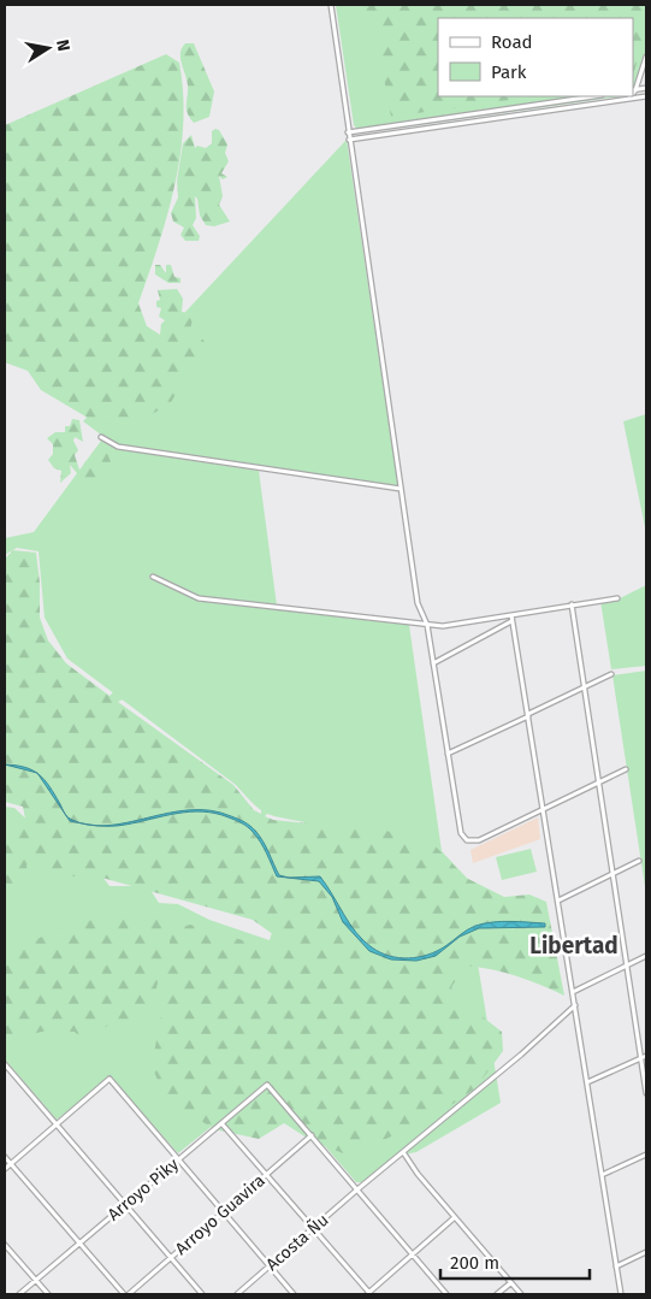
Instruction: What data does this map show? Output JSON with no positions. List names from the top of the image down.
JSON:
{
  "streets": {
    "street": ["Arroyo Piky", "Arroyo Guavira", "Acosta Ñu"]
  },
  "crossings": [
    ["Arroyo Piky", "Arroyo Guavira"]
  ],
  "districts": ["Libertad"],
  "legend": ["Road", "Park"],
  "scale_bar": "200 m",
  "north": "right"
}
